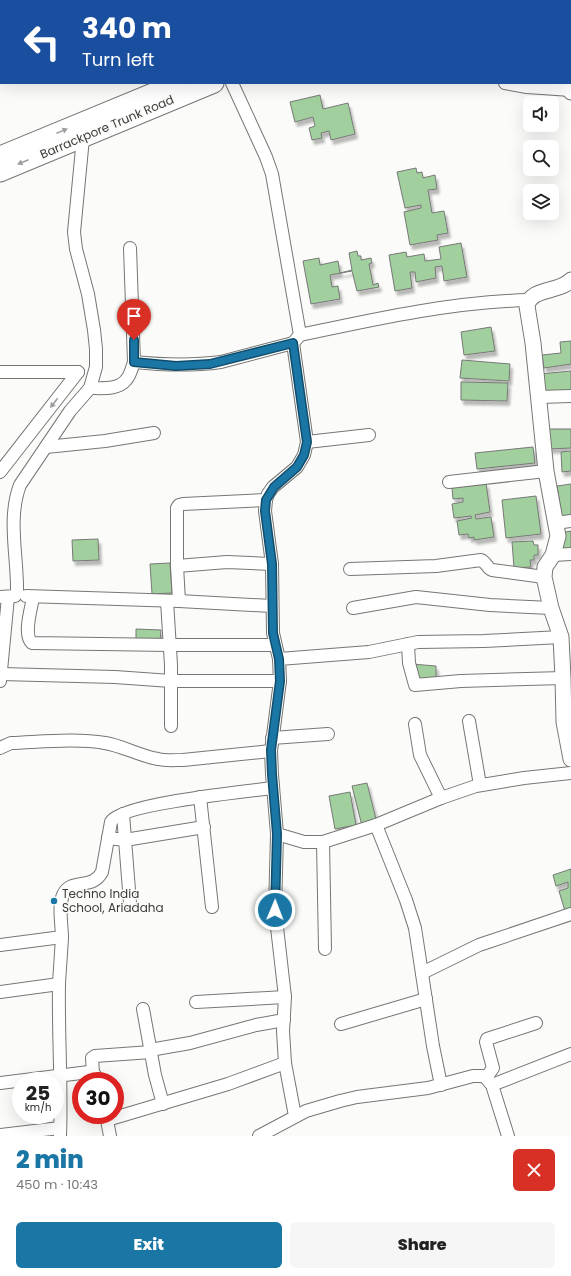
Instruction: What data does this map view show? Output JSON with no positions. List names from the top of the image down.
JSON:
{
  "streets": {
    "main road": ["Barrackpore Trunk Road"]
  },
  "places": ["Techno India School, Ariadaha"],
  "page": {
    "turn": ["340 m", "Turn left"],
    "speed": "25 km/h",
    "limit": "30",
    "heading": ["2 min", "450 m · 10:43"],
    "buttons": ["Exit", "Share"]
  }
}
